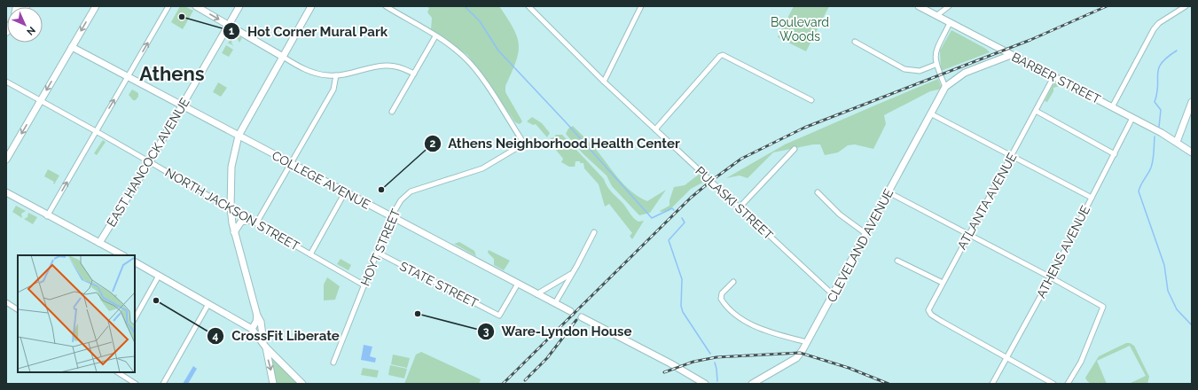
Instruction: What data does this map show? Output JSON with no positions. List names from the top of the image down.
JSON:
{
  "streets": {
    "street": [
      "BARBER STREET",
      "EAST HANCOCK AVENUE",
      "COLLEGE AVENUE",
      "ATLANTA AVENUE",
      "PULASKI STREET",
      "NORTH JACKSON STREET",
      "CLEVELAND AVENUE",
      "HOYT STREET",
      "ATHENS AVENUE",
      "STATE STREET"
    ]
  },
  "crossings": [
    ["BARBER STREET", "ATLANTA AVENUE"],
    ["BARBER STREET", "CLEVELAND AVENUE"],
    ["BARBER STREET", "ATHENS AVENUE"],
    ["EAST HANCOCK AVENUE", "COLLEGE AVENUE"],
    ["EAST HANCOCK AVENUE", "NORTH JACKSON STREET"],
    ["COLLEGE AVENUE", "HOYT STREET"],
    ["COLLEGE AVENUE", "STATE STREET"],
    ["ATLANTA AVENUE", "ATHENS AVENUE"],
    ["PULASKI STREET", "CLEVELAND AVENUE"],
    ["NORTH JACKSON STREET", "HOYT STREET"],
    ["HOYT STREET", "STATE STREET"]
  ],
  "districts": ["Athens"],
  "parks": ["Boulevard Woods"],
  "places": [
    "Hot Corner Mural Park",
    "Athens Neighborhood Health Center",
    "CrossFit Liberate",
    "Ware-Lyndon House"
  ],
  "north": "bottom right"
}
